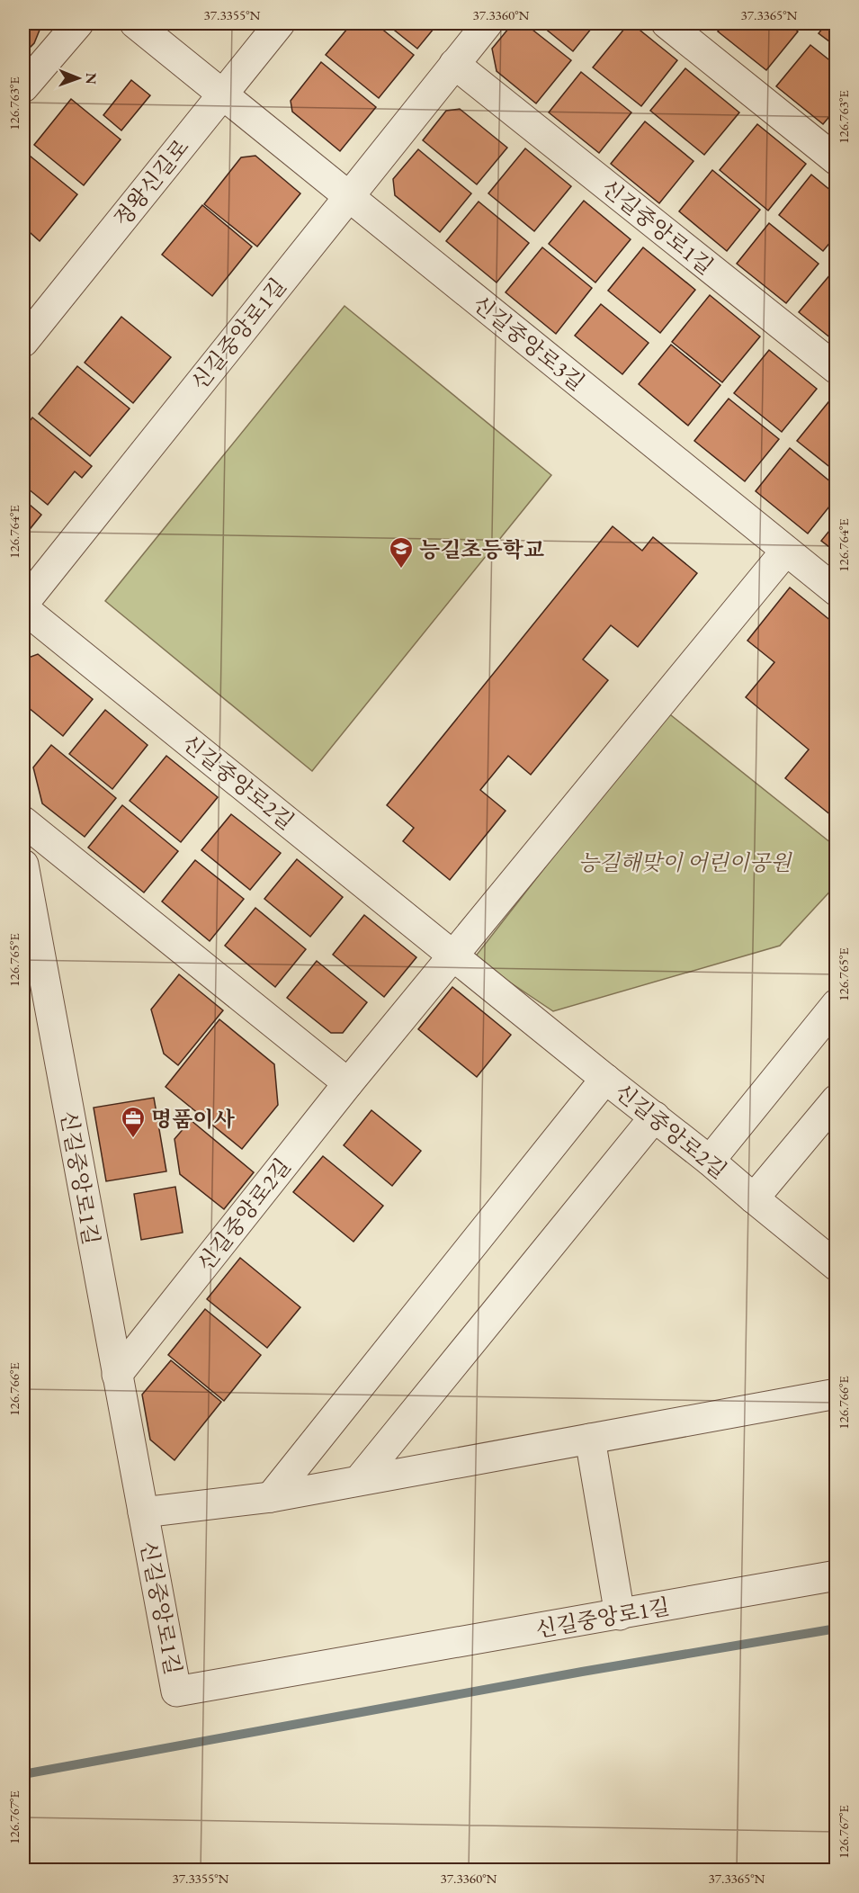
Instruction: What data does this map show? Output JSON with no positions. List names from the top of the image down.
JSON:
{
  "streets": {
    "street": [
      "정왕신길로",
      "신길중앙로1길",
      "신길중앙로3길",
      "신길중앙로2길"
    ]
  },
  "crossings": [
    ["정왕신길로", "신길중앙로3길"],
    ["신길중앙로1길", "신길중앙로3길"],
    ["신길중앙로1길", "신길중앙로2길"]
  ],
  "parks": ["능길해맞이 어린이공원"],
  "places": {
    "school or university": ["능길초등학교"],
    "office": ["명품이사"]
  },
  "north": "right",
  "coordinates": [
    "37.3355°N",
    "37.3360°N",
    "37.3365°N",
    "126.763°E",
    "126.764°E",
    "126.765°E",
    "126.766°E",
    "126.767°E"
  ]
}
